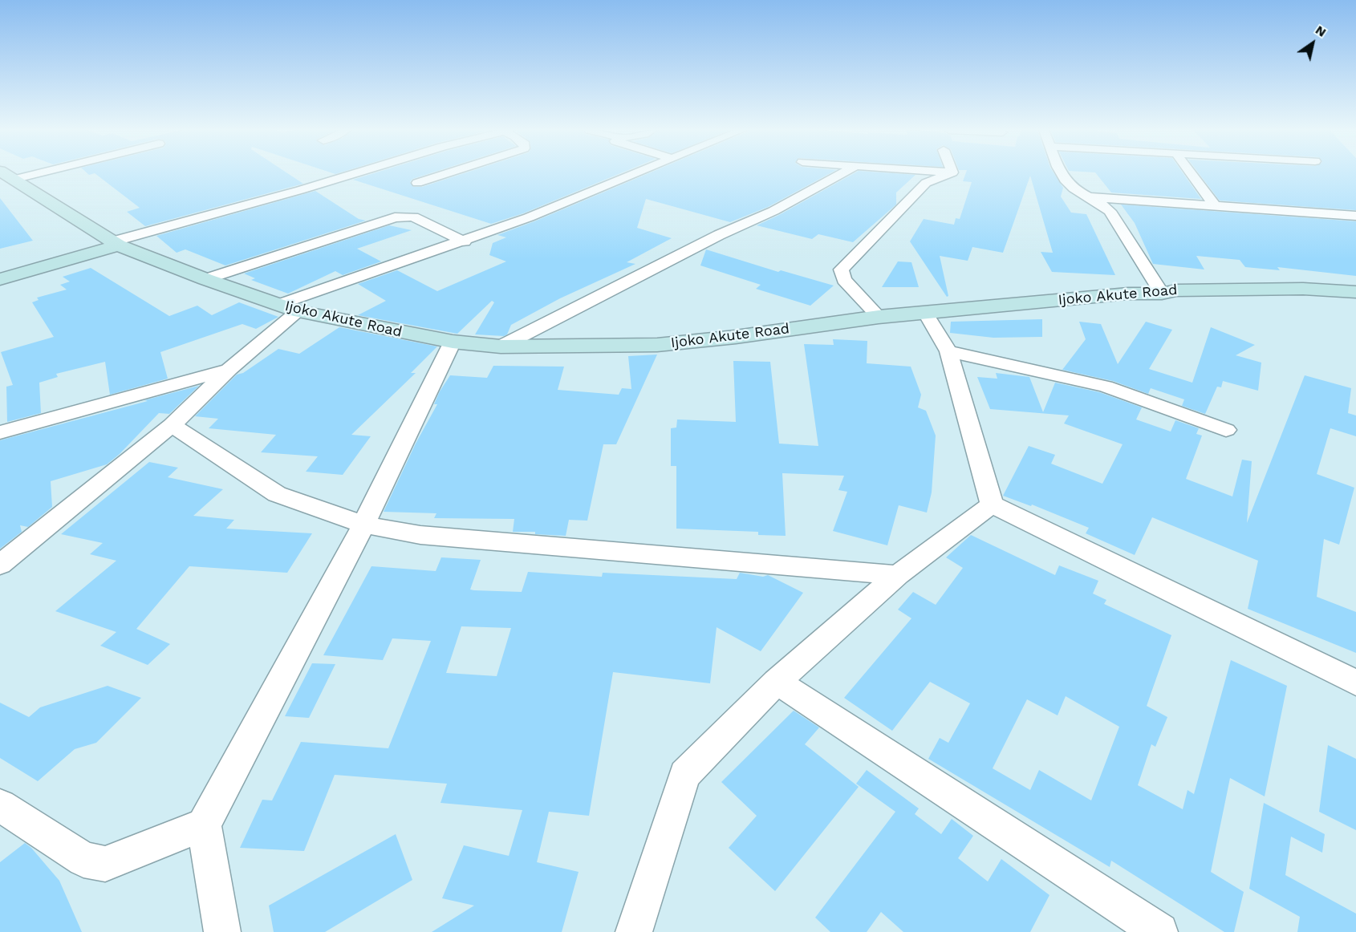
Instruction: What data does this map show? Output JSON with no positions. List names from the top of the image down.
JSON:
{
  "streets": {
    "main road": ["Ijoko Akute Road"]
  },
  "north": "top right"
}
